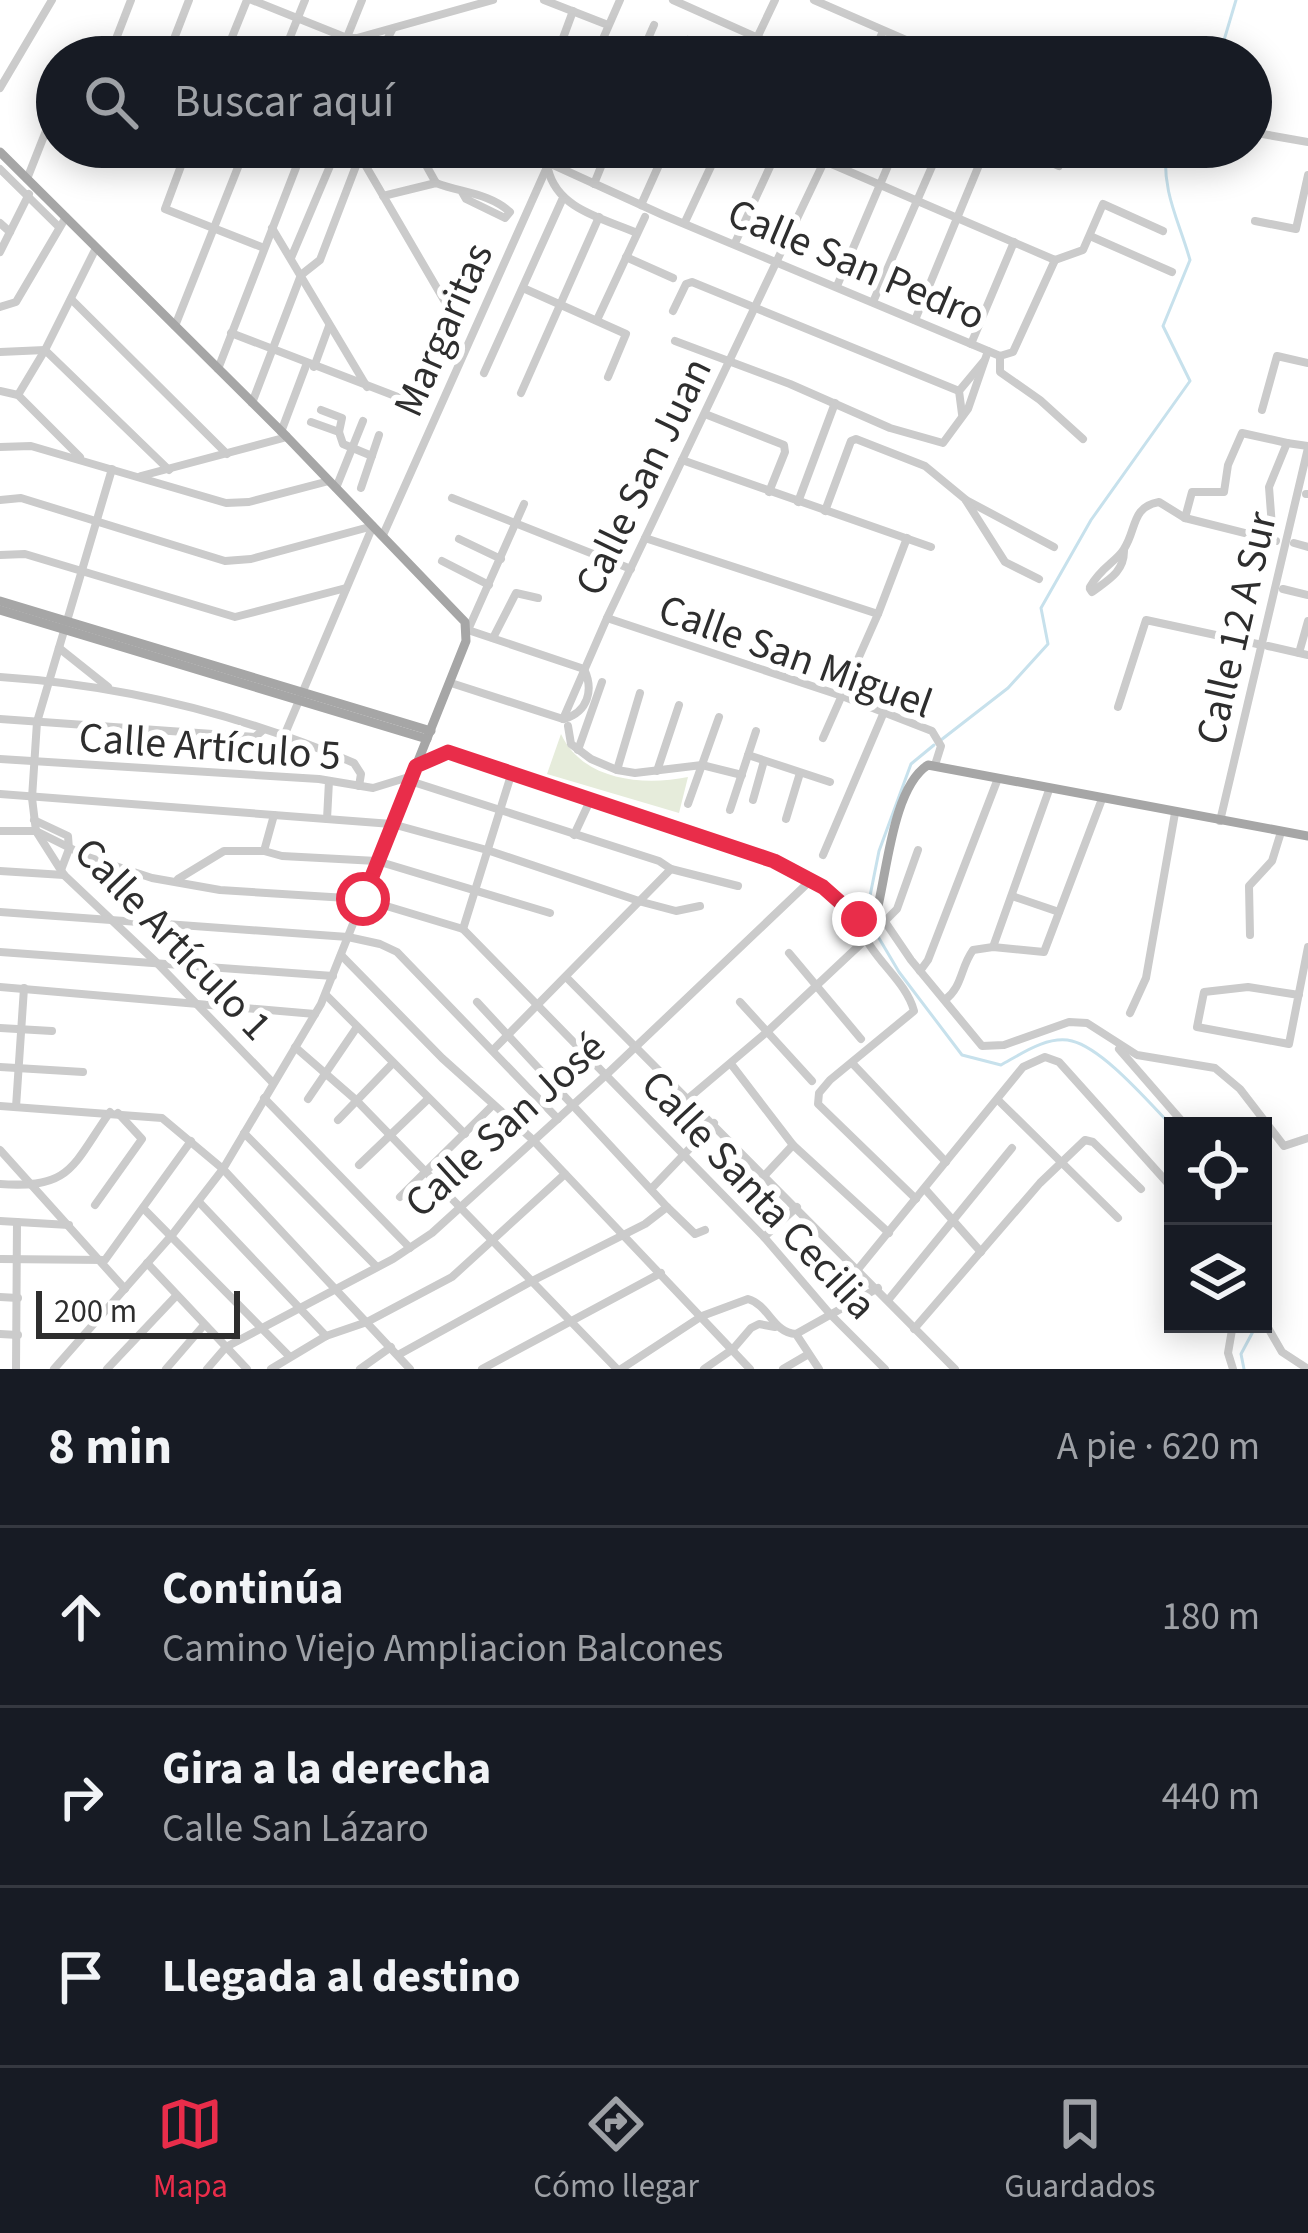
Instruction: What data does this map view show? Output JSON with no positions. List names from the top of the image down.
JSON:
{
  "streets": {
    "street": [
      "Calle San Pedro",
      "Margaritas",
      "Calle San Juan",
      "Calle 12 A Sur",
      "Calle San Miguel",
      "Calle Artículo 5",
      "Calle Artículo 1",
      "Calle San José",
      "Calle Santa Cecilia"
    ]
  },
  "crossings": [
    ["Calle San Pedro", "Calle San Juan"],
    ["Calle San Juan", "Calle San Miguel"],
    ["Calle San José", "Calle Santa Cecilia"]
  ],
  "scale_bar": "200 m",
  "page": {
    "search": "Buscar aquí",
    "scale": "200 m",
    "heading": ["8 min", "A pie · 620 m"],
    "list": [
      ["Continúa", "Camino Viejo Ampliacion Balcones", "180 m"],
      ["Gira a la derecha", "Calle San Lázaro", "440 m"],
      "Llegada al destino"
    ],
    "nav": ["Mapa", "Cómo llegar", "Guardados"]
  }
}
